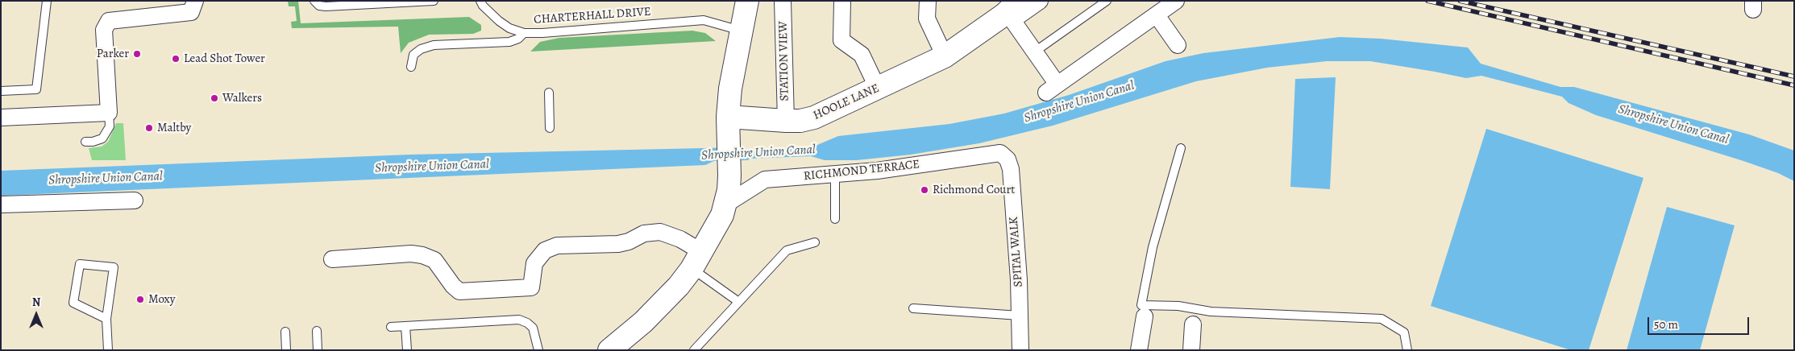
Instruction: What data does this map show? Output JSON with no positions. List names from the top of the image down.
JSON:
{
  "streets": {
    "street": [
      "STATION VIEW",
      "HOOLE LANE",
      "RICHMOND TERRACE",
      "SPITAL WALK"
    ],
    "lane": ["CHARTERHALL DRIVE"]
  },
  "crossings": [
    ["STATION VIEW", "HOOLE LANE"],
    ["RICHMOND TERRACE", "SPITAL WALK"]
  ],
  "water": ["Shropshire Union Canal"],
  "places": [
    "Parker",
    "Lead Shot Tower",
    "Walkers",
    "Maltby",
    "Richmond Court",
    "Moxy"
  ],
  "scale_bar": "50 m",
  "north": "top"
}
